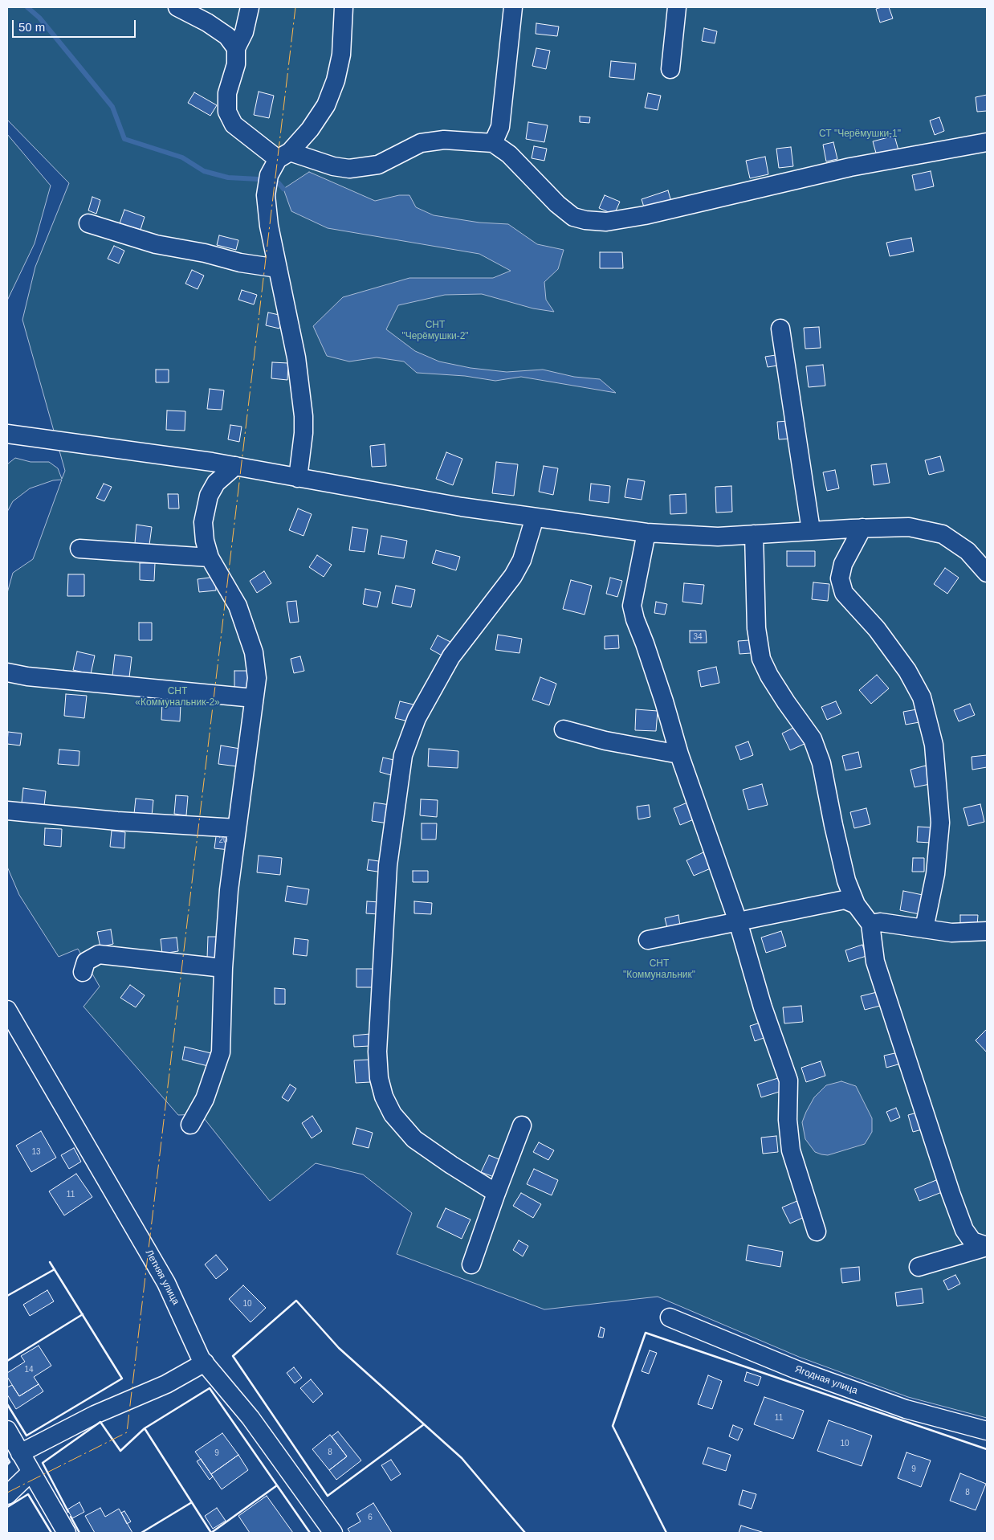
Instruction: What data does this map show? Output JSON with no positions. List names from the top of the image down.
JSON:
{
  "streets": {
    "street": ["Летняя улица", "Ягодная улица"]
  },
  "parks": [
    "СТ \"Черёмушки-1\"",
    "СНТ \"Черёмушки-2\"",
    "СНТ «Коммунальник-2»",
    "СНТ \"Коммунальник\""
  ],
  "house_numbers": [
    "34",
    "20",
    "13",
    "11",
    "10",
    "14",
    "11",
    "10",
    "8",
    "9",
    "9",
    "8",
    "6"
  ],
  "scale_bar": "50 m"
}
